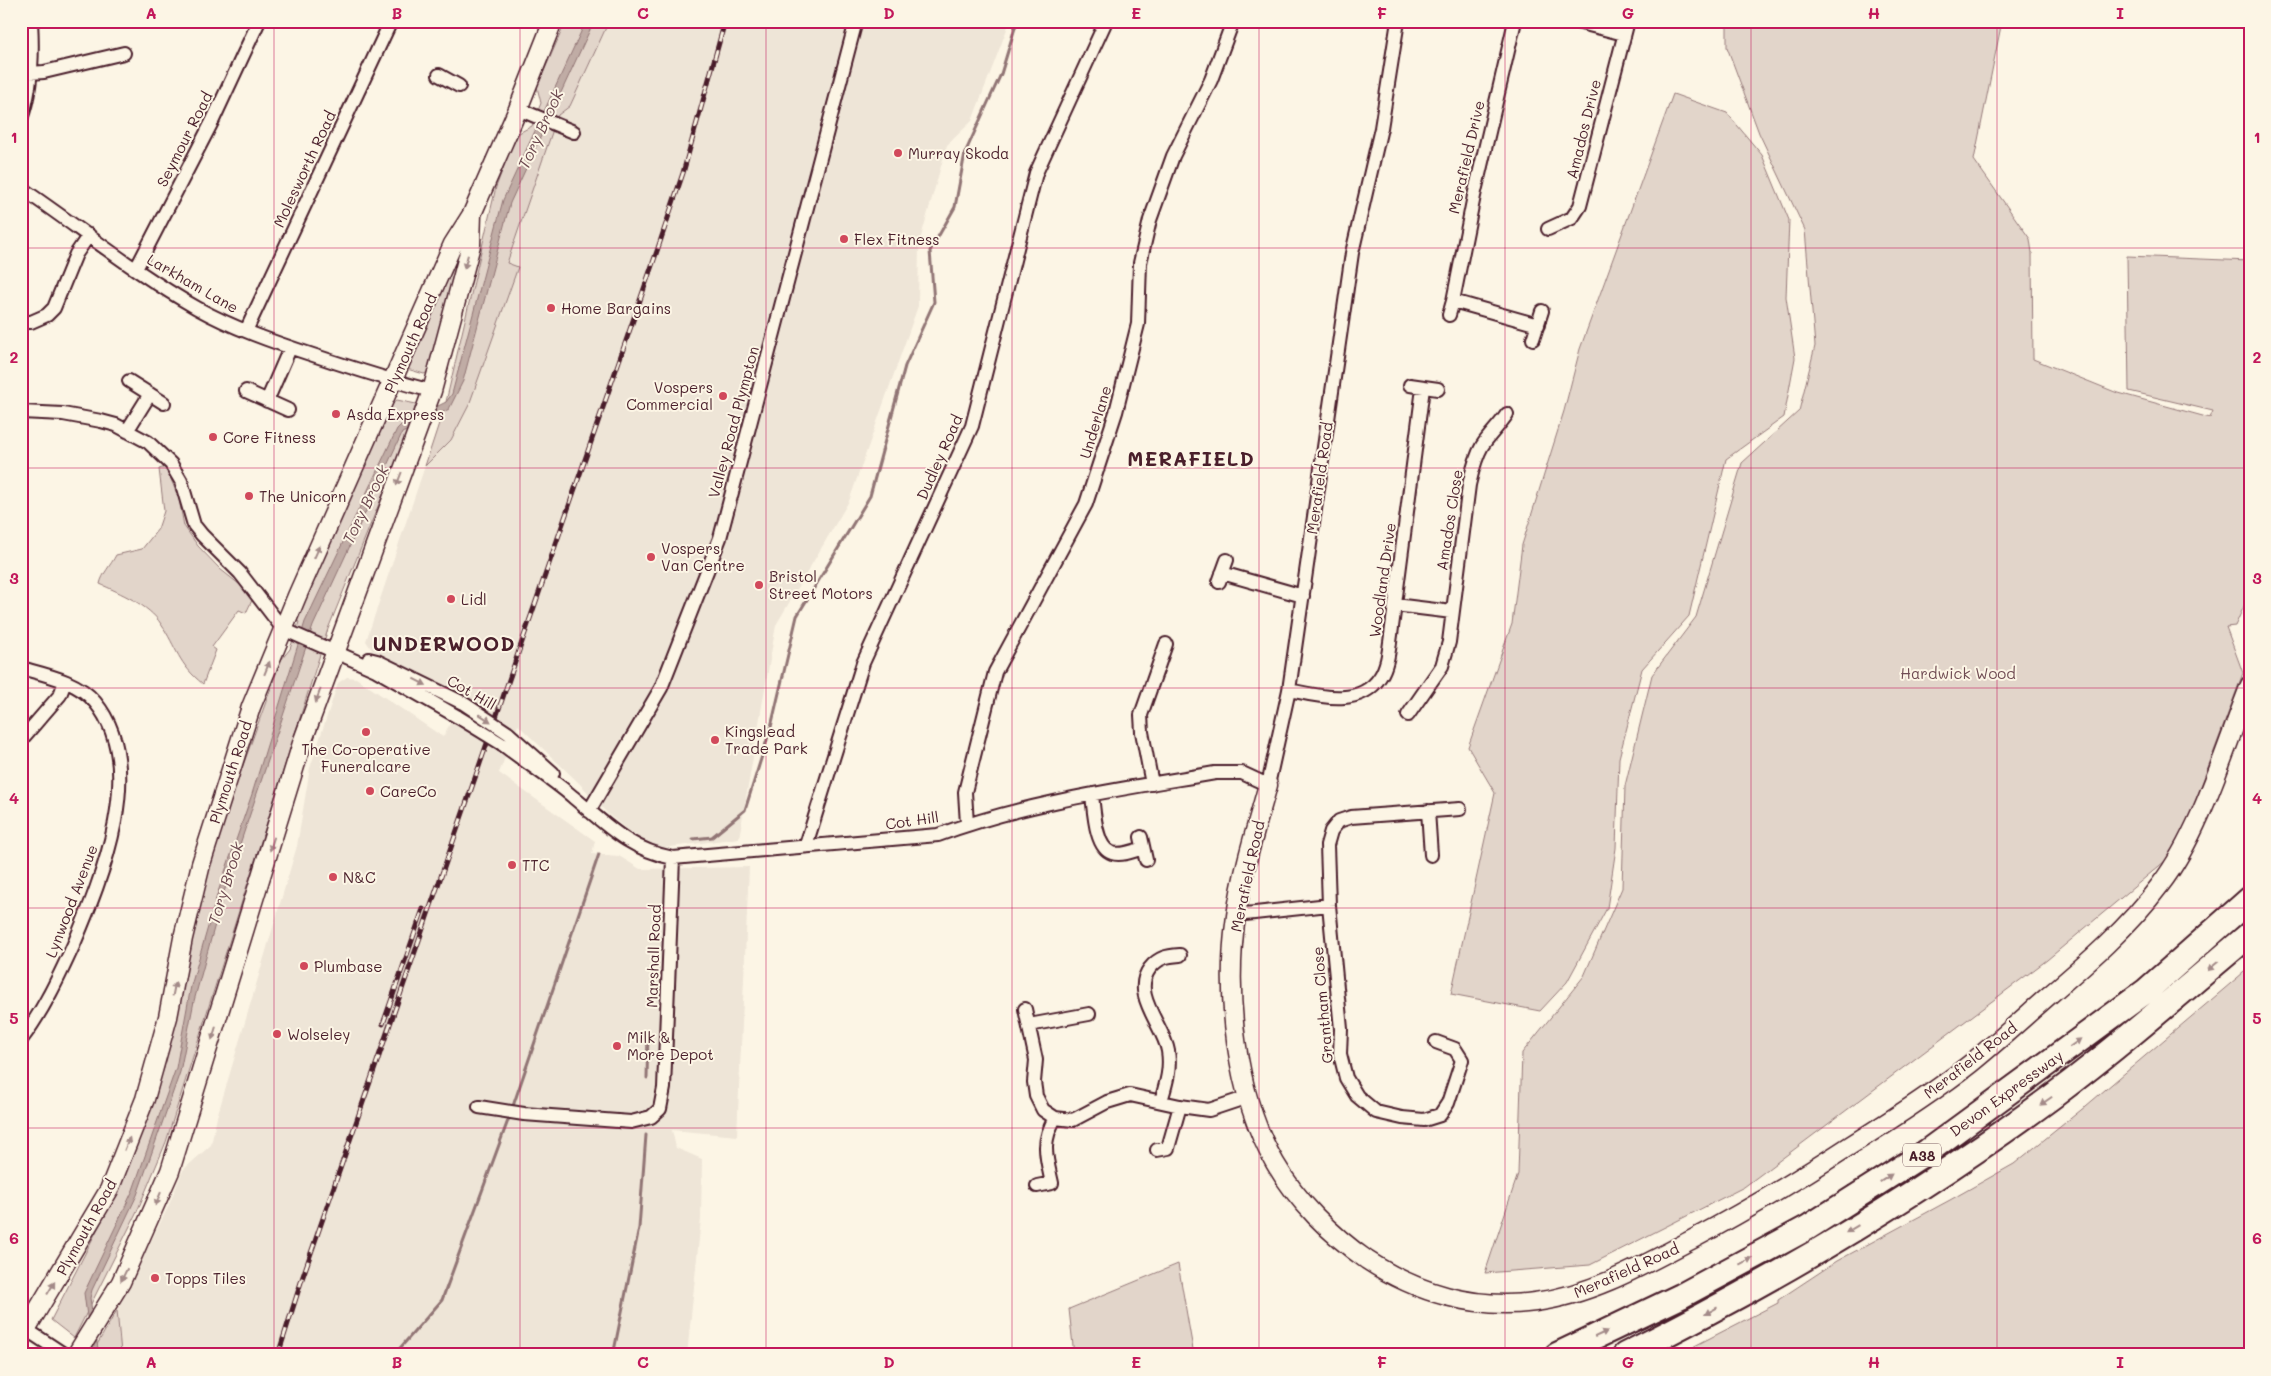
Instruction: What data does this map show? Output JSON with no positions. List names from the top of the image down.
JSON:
{
  "streets": {
    "highway": ["Devon Expressway", "A38"],
    "main road": ["Plymouth Road", "Merafield Road"],
    "street": [
      "Amados Drive",
      "Seymour Road",
      "Merafield Drive",
      "Molesworth Road",
      "Larkham Lane",
      "Valley Road Plympton",
      "Underlane",
      "Dudley Road",
      "Amados Close",
      "Woodland Drive",
      "Cot Hill",
      "Lynwood Avenue",
      "Marshall Road",
      "Grantham Close"
    ]
  },
  "crossings": [
    ["Seymour Road", "Larkham Lane"],
    ["Molesworth Road", "Larkham Lane"],
    ["Larkham Lane", "Plymouth Road"],
    ["Plymouth Road", "Cot Hill"],
    ["Valley Road Plympton", "Cot Hill"],
    ["Underlane", "Cot Hill"],
    ["Dudley Road", "Cot Hill"],
    ["Merafield Road", "Woodland Drive"],
    ["Merafield Road", "Cot Hill"],
    ["Cot Hill", "Marshall Road"]
  ],
  "districts": ["MERAFIELD", "UNDERWOOD"],
  "water": ["Tory Brook"],
  "parks": ["Hardwick Wood"],
  "places": [
    "Murray Skoda",
    "Flex Fitness",
    "Home Bargains",
    "Vospers Commercial",
    "Asda Express",
    "Core Fitness",
    "The Unicorn",
    "Vospers Van Centre",
    "Bristol Street Motors",
    "Lidl",
    "The Co-operative Funeralcare",
    "Kingslead Trade Park",
    "CareCo",
    "TTC",
    "N&C",
    "Plumbase",
    "Wolseley",
    "Milk & More Depot",
    "Topps Tiles"
  ],
  "grid": {
    "columns": [
      "A",
      "B",
      "C",
      "D",
      "E",
      "F",
      "G",
      "H",
      "I"
    ],
    "rows": [
      "1",
      "2",
      "3",
      "4",
      "5",
      "6"
    ]
  }
}
